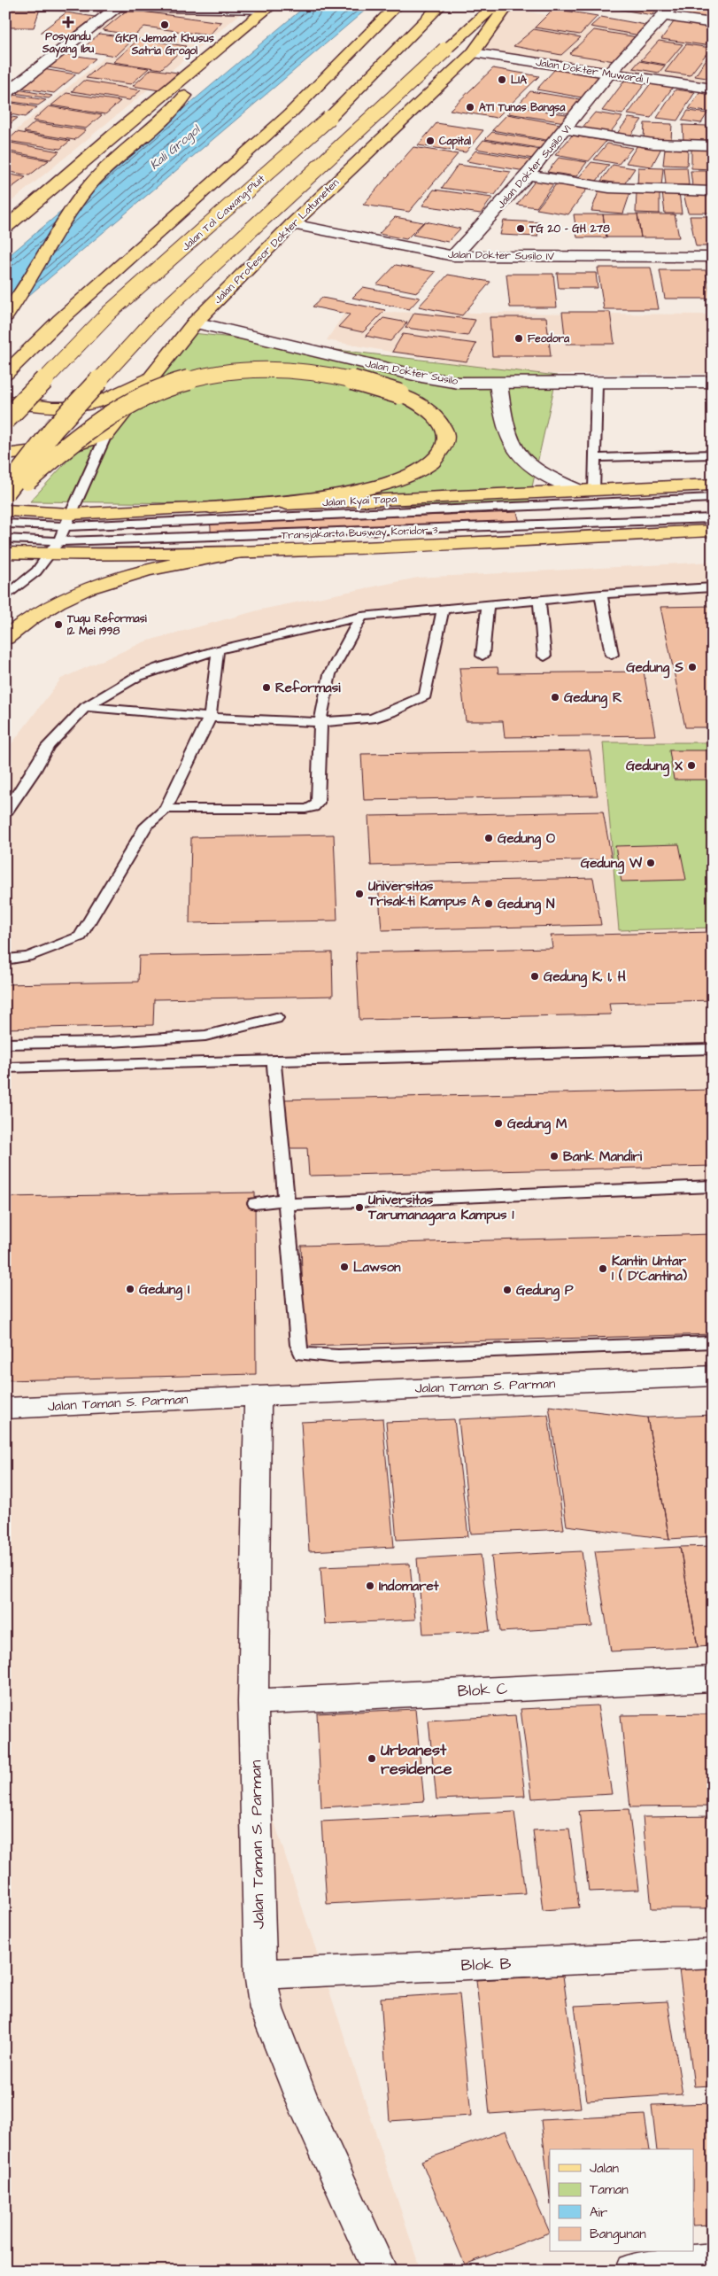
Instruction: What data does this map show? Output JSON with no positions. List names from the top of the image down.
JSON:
{
  "streets": {
    "main road": ["Jalan Tol Cawang–Pluit", "Jalan Profesor Dokter Latumeten", "Jalan Kyai Tapa"],
    "street": [
      "Jalan Dokter Muwardi I",
      "Jalan Dokter Susilo VI",
      "Jalan Dokter Susilo IV",
      "Jalan Dokter Susilo",
      "Jalan Taman S. Parman",
      "Blok C",
      "Blok B"
    ],
    "lane": ["Transjakarta Busway Koridor 3"]
  },
  "crossings": [
    ["Jalan Dokter Muwardi I", "Jalan Dokter Susilo VI"],
    ["Jalan Dokter Muwardi I", "Jalan Profesor Dokter Latumeten"],
    ["Jalan Dokter Susilo VI", "Jalan Dokter Susilo IV"],
    ["Jalan Profesor Dokter Latumeten", "Jalan Dokter Susilo IV"],
    ["Jalan Profesor Dokter Latumeten", "Jalan Dokter Susilo"],
    ["Jalan Kyai Tapa", "Transjakarta Busway Koridor 3"],
    ["Jalan Taman S. Parman", "Blok C"],
    ["Jalan Taman S. Parman", "Blok B"]
  ],
  "water": ["Kali Grogol"],
  "places": {
    "health": ["Posyandu Sayang Ibu"],
    "other": [
      "GKPI Jemaat Khusus Satria Grogol",
      "LIA",
      "ATI Tunas Bangsa",
      "Capital",
      "TG 20 - GH 278",
      "Feodora",
      "Tugu Reformasi 12 Mei 1998",
      "Gedung S",
      "Reformasi",
      "Gedung R",
      "Gedung X",
      "Gedung O",
      "Gedung W",
      "Universitas Trisakti Kampus A",
      "Gedung N",
      "Gedung K, I, H",
      "Gedung M",
      "Bank Mandiri",
      "Universitas Tarumanagara Kampus 1",
      "Lawson",
      "Kantin Untar 1 ( D'Cantina)",
      "Gedung I",
      "Gedung P",
      "Indomaret",
      "Urbanest residence"
    ]
  },
  "legend": [
    "Jalan",
    "Taman",
    "Air",
    "Bangunan"
  ]
}
